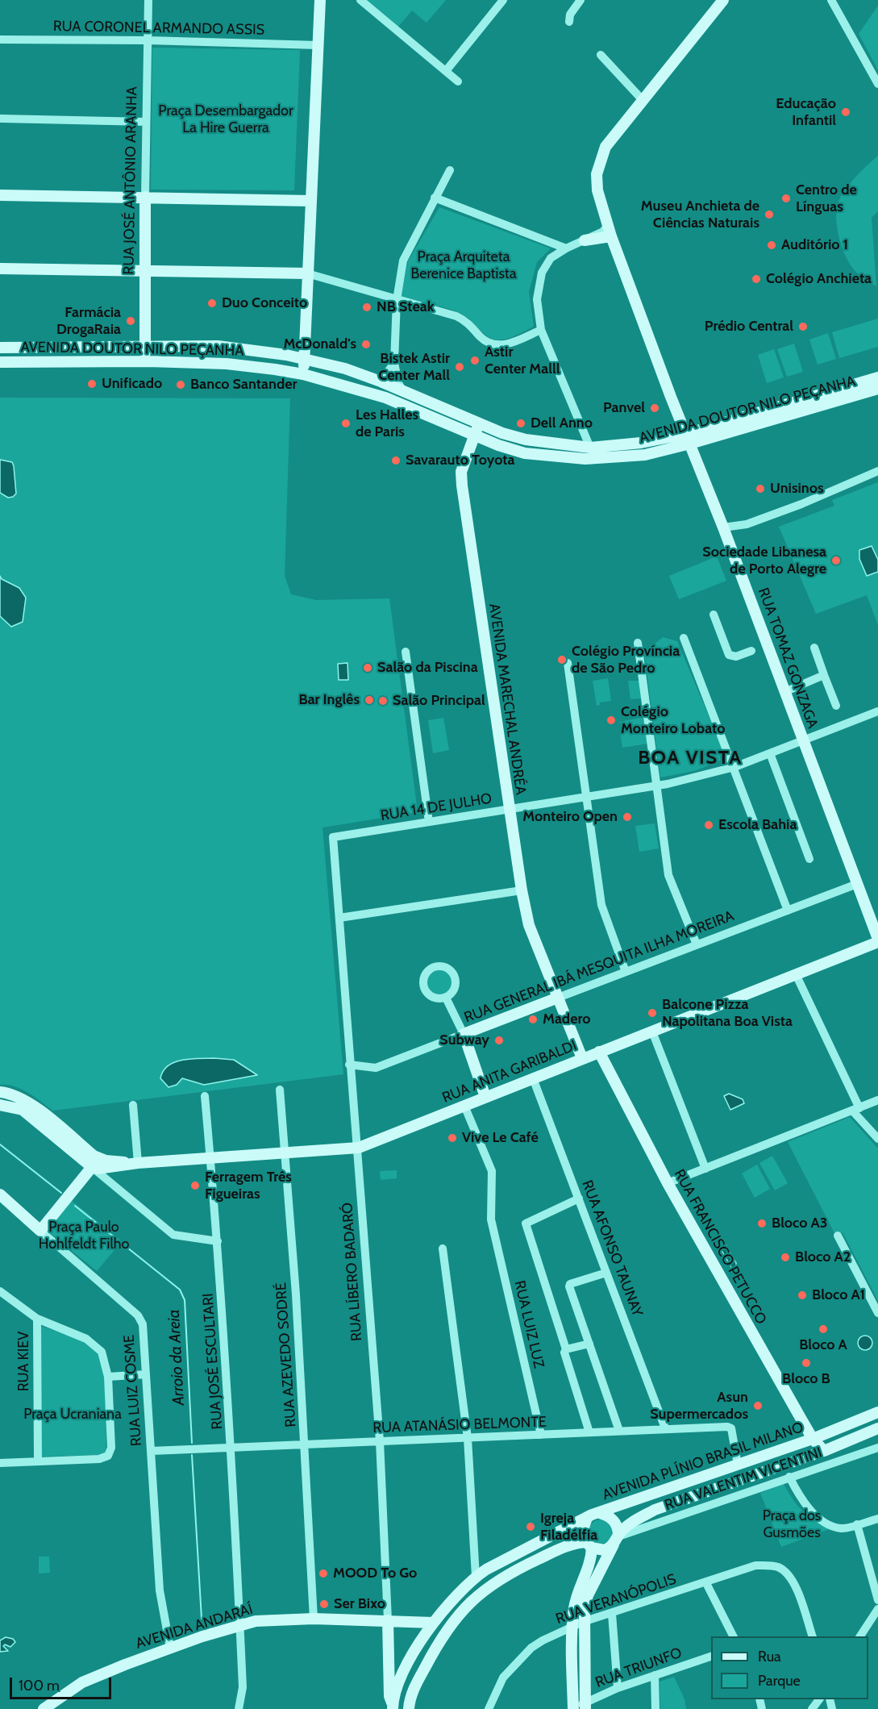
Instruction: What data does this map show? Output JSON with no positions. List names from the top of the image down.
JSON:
{
  "streets": {
    "street": [
      "RUA CORONEL ARMANDO ASSIS",
      "RUA JOSÉ ANTÔNIO ARANHA",
      "AVENIDA DOUTOR NILO PEÇANHA",
      "RUA TOMAZ GONZAGA",
      "AVENIDA MARECHAL ANDRÉA",
      "RUA 14 DE JULHO",
      "RUA GENERAL IBÁ MESQUITA ILHA MOREIRA",
      "RUA ANITA GARIBALDI",
      "RUA FRANCISCO PETUCCO",
      "RUA AFONSO TAUNAY",
      "RUA LÍBERO BADARÓ",
      "RUA LUIZ LUZ",
      "RUA AZEVEDO SODRÉ",
      "RUA KIEV",
      "RUA JOSÉ ESCULTARI",
      "RUA LUIZ COSME",
      "RUA ATANÁSIO BELMONTE",
      "AVENIDA PLÍNIO BRASIL MILANO",
      "RUA VALENTIM VICENTINI",
      "RUA VERANÓPOLIS",
      "AVENIDA ANDARAÍ",
      "RUA TRIUNFO"
    ]
  },
  "crossings": [
    ["RUA CORONEL ARMANDO ASSIS", "RUA JOSÉ ANTÔNIO ARANHA"],
    ["RUA JOSÉ ANTÔNIO ARANHA", "AVENIDA DOUTOR NILO PEÇANHA"],
    ["AVENIDA DOUTOR NILO PEÇANHA", "RUA TOMAZ GONZAGA"],
    ["AVENIDA DOUTOR NILO PEÇANHA", "AVENIDA MARECHAL ANDRÉA"],
    ["RUA TOMAZ GONZAGA", "RUA 14 DE JULHO"],
    ["RUA TOMAZ GONZAGA", "RUA GENERAL IBÁ MESQUITA ILHA MOREIRA"],
    ["RUA TOMAZ GONZAGA", "RUA ANITA GARIBALDI"],
    ["AVENIDA MARECHAL ANDRÉA", "RUA 14 DE JULHO"],
    ["AVENIDA MARECHAL ANDRÉA", "RUA GENERAL IBÁ MESQUITA ILHA MOREIRA"],
    ["AVENIDA MARECHAL ANDRÉA", "RUA ANITA GARIBALDI"],
    ["RUA 14 DE JULHO", "RUA LÍBERO BADARÓ"],
    ["RUA GENERAL IBÁ MESQUITA ILHA MOREIRA", "RUA LÍBERO BADARÓ"],
    ["RUA ANITA GARIBALDI", "RUA FRANCISCO PETUCCO"],
    ["RUA ANITA GARIBALDI", "RUA AFONSO TAUNAY"],
    ["RUA ANITA GARIBALDI", "RUA LÍBERO BADARÓ"],
    ["RUA ANITA GARIBALDI", "RUA LUIZ LUZ"],
    ["RUA ANITA GARIBALDI", "RUA AZEVEDO SODRÉ"],
    ["RUA ANITA GARIBALDI", "RUA JOSÉ ESCULTARI"],
    ["RUA FRANCISCO PETUCCO", "AVENIDA PLÍNIO BRASIL MILANO"],
    ["RUA AFONSO TAUNAY", "RUA ATANÁSIO BELMONTE"],
    ["RUA LÍBERO BADARÓ", "RUA ATANÁSIO BELMONTE"],
    ["RUA LÍBERO BADARÓ", "AVENIDA PLÍNIO BRASIL MILANO"],
    ["RUA LÍBERO BADARÓ", "AVENIDA ANDARAÍ"],
    ["RUA LUIZ LUZ", "RUA ATANÁSIO BELMONTE"],
    ["RUA AZEVEDO SODRÉ", "RUA ATANÁSIO BELMONTE"],
    ["RUA AZEVEDO SODRÉ", "AVENIDA ANDARAÍ"],
    ["RUA JOSÉ ESCULTARI", "RUA ATANÁSIO BELMONTE"],
    ["RUA JOSÉ ESCULTARI", "AVENIDA ANDARAÍ"],
    ["RUA LUIZ COSME", "RUA ATANÁSIO BELMONTE"],
    ["RUA LUIZ COSME", "AVENIDA ANDARAÍ"],
    ["RUA ATANÁSIO BELMONTE", "AVENIDA PLÍNIO BRASIL MILANO"],
    ["AVENIDA PLÍNIO BRASIL MILANO", "RUA VALENTIM VICENTINI"],
    ["AVENIDA PLÍNIO BRASIL MILANO", "AVENIDA ANDARAÍ"]
  ],
  "districts": ["BOA VISTA"],
  "water": ["Arroio da Areia"],
  "parks": [
    "Praça Desembargador La Hire Guerra",
    "Praça Arquiteta Berenice Baptista",
    "Praça Paulo Hohlfeldt Filho",
    "Praça Ucraniana",
    "Praça dos Gusmões"
  ],
  "places": [
    "Educação Infantil",
    "Centro de Línguas",
    "Museu Anchieta de Ciências Naturais",
    "Auditório 1",
    "Colégio Anchieta",
    "Duo Conceito",
    "NB Steak",
    "Farmácia DrogaRaia",
    "Prédio Central",
    "McDonald's",
    "Astir Center Malll",
    "Bistek Astir Center Mall",
    "Unificado",
    "Banco Santander",
    "Panvel",
    "Les Halles de Paris",
    "Dell Anno",
    "Savarauto Toyota",
    "Unisinos",
    "Sociedade Libanesa de Porto Alegre",
    "Colégio Província de São Pedro",
    "Salão da Piscina",
    "Bar Inglês",
    "Salão Principal",
    "Colégio Monteiro Lobato",
    "Monteiro Open",
    "Escola Bahia",
    "Balcone Pizza Napolitana Boa Vista",
    "Madero",
    "Subway",
    "Vive Le Café",
    "Ferragem Três Figueiras",
    "Bloco A3",
    "Bloco A2",
    "Bloco A1",
    "Bloco A",
    "Bloco B",
    "Asun Supermercados",
    "Igreja Filadélfia",
    "MOOD To Go",
    "Ser Bixo"
  ],
  "legend": ["Rua", "Parque"],
  "scale_bar": "100 m"
}
